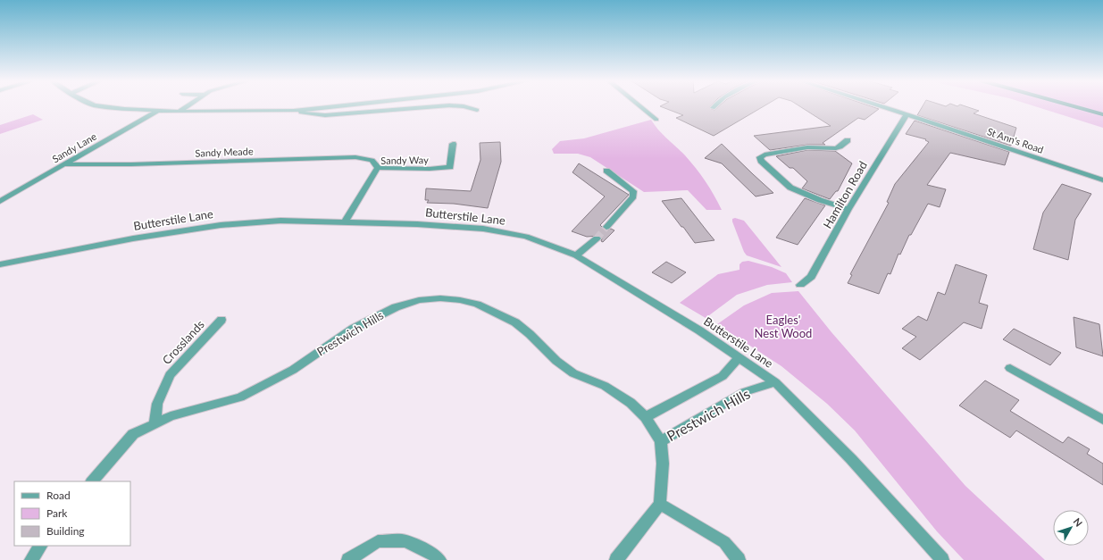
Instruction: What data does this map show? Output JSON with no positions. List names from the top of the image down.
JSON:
{
  "streets": {
    "street": [
      "St Ann's Road",
      "Sandy Lane",
      "Sandy Meade",
      "Sandy Way",
      "Hamilton Road",
      "Butterstile Lane",
      "Prestwich Hills",
      "Crosslands"
    ]
  },
  "crossings": [
    ["St Ann's Road", "Hamilton Road"],
    ["Sandy Lane", "Sandy Meade"],
    ["Sandy Meade", "Sandy Way"],
    ["Sandy Way", "Butterstile Lane"],
    ["Butterstile Lane", "Prestwich Hills"],
    ["Prestwich Hills", "Crosslands"]
  ],
  "parks": ["Eagles' Nest Wood"],
  "legend": ["Road", "Park", "Building"],
  "north": "top right"
}
